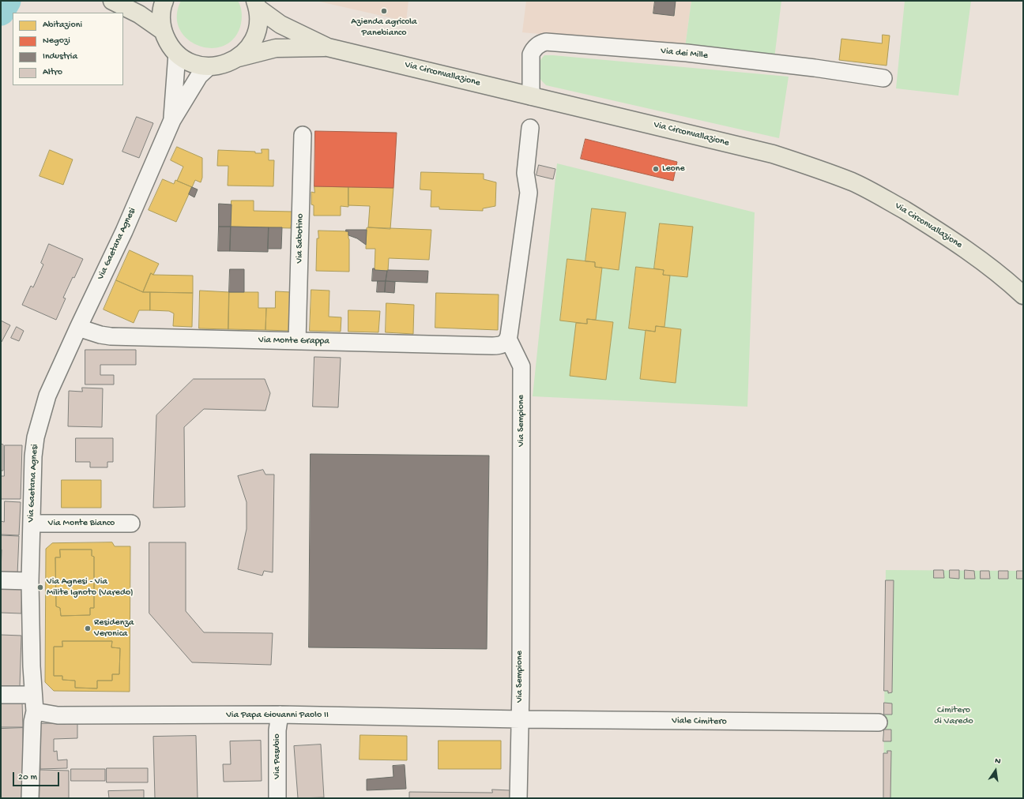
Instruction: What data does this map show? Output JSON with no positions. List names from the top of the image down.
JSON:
{
  "streets": {
    "main road": ["Via Circonvallazione"],
    "street": [
      "Via dei Mille",
      "Via Sabotino",
      "Via Gaetana Agnesi",
      "Via Monte Grappa",
      "Via Sempione",
      "Via Monte Bianco",
      "Via Papa Giovanni Paolo II",
      "Viale Cimitero",
      "Via Pasubio"
    ]
  },
  "crossings": [
    ["Via dei Mille", "Via Circonvallazione"],
    ["Via Sabotino", "Via Monte Grappa"],
    ["Via Gaetana Agnesi", "Via Monte Grappa"],
    ["Via Gaetana Agnesi", "Via Monte Bianco"],
    ["Via Gaetana Agnesi", "Via Papa Giovanni Paolo II"],
    ["Via Monte Grappa", "Via Sempione"],
    ["Via Sempione", "Via Papa Giovanni Paolo II"],
    ["Via Sempione", "Viale Cimitero"],
    ["Via Papa Giovanni Paolo II", "Viale Cimitero"],
    ["Via Papa Giovanni Paolo II", "Via Pasubio"]
  ],
  "parks": ["Cimitero di Varedo"],
  "places": [
    "Azienda agricola Panebianco",
    "Leone",
    "Via Agnesi - Via Milite Ignoto (Varedo)",
    "Residenza Veronica"
  ],
  "legend": [
    "Abitazioni",
    "Negozi",
    "Industria",
    "Altro"
  ],
  "scale_bar": "20 m",
  "north": "top"
}
